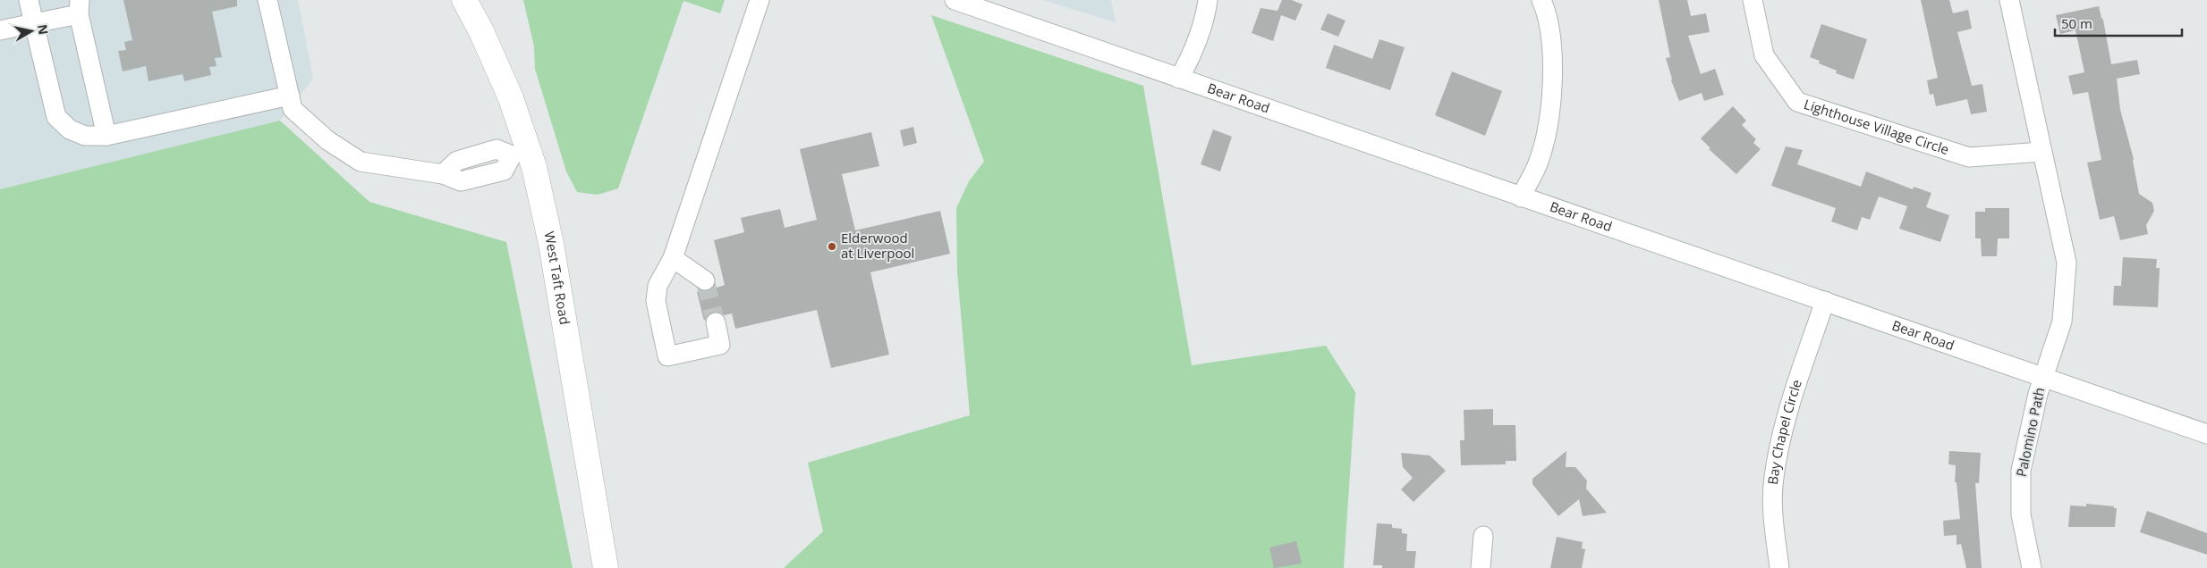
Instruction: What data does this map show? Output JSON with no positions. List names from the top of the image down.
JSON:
{
  "streets": {
    "main road": ["West Taft Road"],
    "street": [
      "Bear Road",
      "Lighthouse Village Circle",
      "Palomino Path",
      "Bay Chapel Circle"
    ]
  },
  "crossings": [
    ["Bear Road", "Palomino Path"],
    ["Bear Road", "Bay Chapel Circle"]
  ],
  "places": ["Elderwood at Liverpool"],
  "scale_bar": "50 m",
  "north": "right"
}
